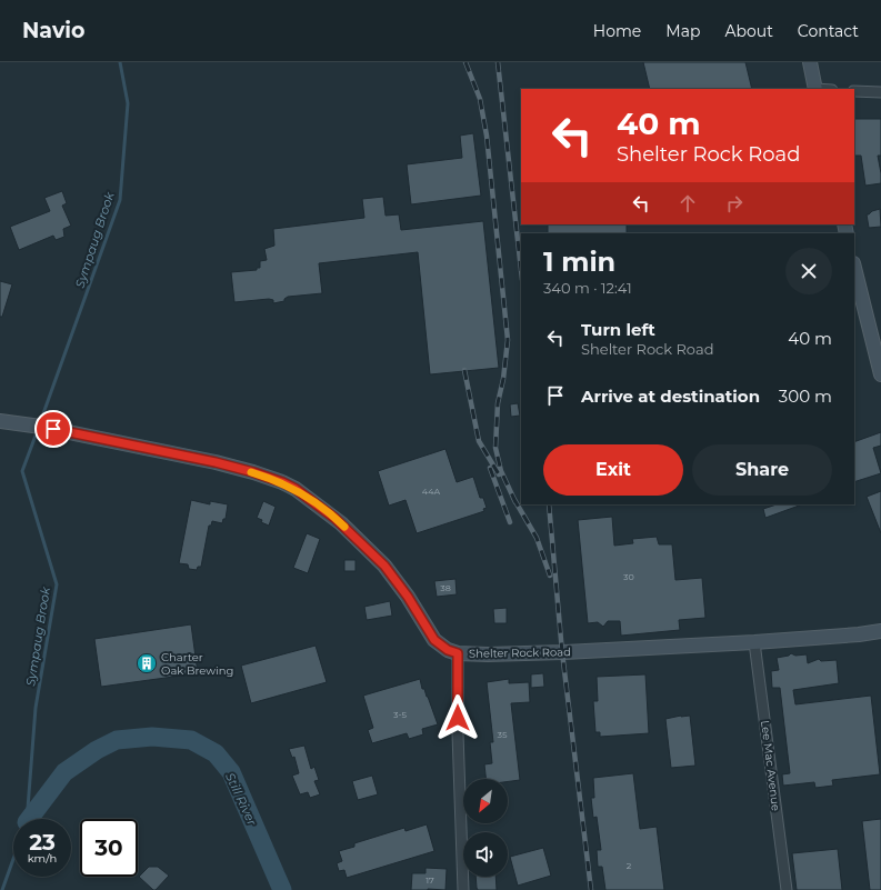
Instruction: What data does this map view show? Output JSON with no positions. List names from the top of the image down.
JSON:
{
  "streets": {
    "street": ["Shelter Rock Road", "Lee Mac Avenue"]
  },
  "crossings": [
    ["Shelter Rock Road", "Lee Mac Avenue"]
  ],
  "water": ["Sympaug Brook", "Still River"],
  "places": {
    "building": ["Charter Oak Brewing"]
  },
  "house_numbers": [
    "44A",
    "30",
    "38",
    "3-5",
    "35",
    "2",
    "17"
  ],
  "north": "bottom left",
  "page": {
    "header": "Navio",
    "nav": [
      "Home",
      "Map",
      "About",
      "Contact"
    ],
    "turn": ["40 m", "Shelter Rock Road"],
    "heading": ["1 min", "340 m · 12:41"],
    "list": [
      {
        "name": "Turn left",
        "note": "Shelter Rock Road",
        "value": "40 m"
      },
      {
        "name": "Arrive at destination",
        "value": "300 m"
      }
    ],
    "buttons": ["Exit", "Share"],
    "speed": "23 km/h",
    "limit": "30"
  }
}
